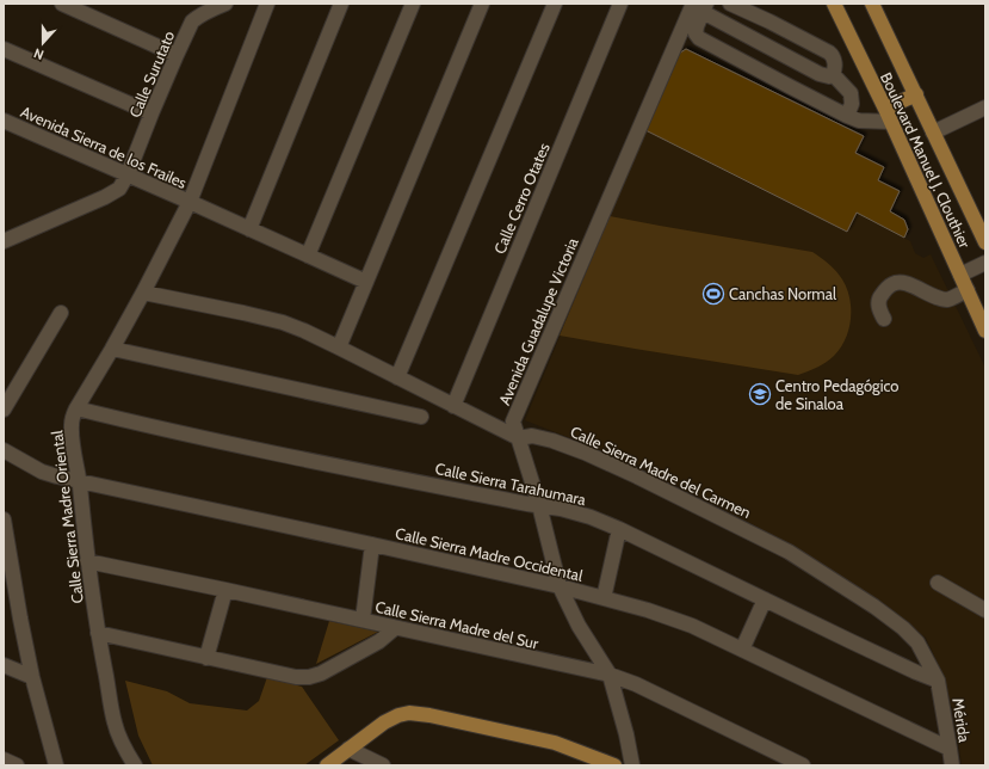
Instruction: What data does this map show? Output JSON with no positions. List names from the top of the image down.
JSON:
{
  "streets": {
    "main road": ["Boulevard Manuel J. Clouthier"],
    "street": [
      "Calle Surutato",
      "Avenida Sierra de los Frailes",
      "Calle Cerro Otates",
      "Avenida Guadalupe Victoria",
      "Calle Sierra Madre del Carmen",
      "Calle Sierra Tarahumara",
      "Calle Sierra Madre Oriental",
      "Calle Sierra Madre Occidental",
      "Calle Sierra Madre del Sur",
      "Mérida"
    ]
  },
  "crossings": [
    ["Calle Surutato", "Avenida Sierra de los Frailes"],
    ["Avenida Sierra de los Frailes", "Calle Sierra Madre Oriental"],
    ["Calle Cerro Otates", "Calle Sierra Madre del Carmen"],
    ["Avenida Guadalupe Victoria", "Calle Sierra Madre del Carmen"],
    ["Avenida Guadalupe Victoria", "Calle Sierra Tarahumara"],
    ["Avenida Guadalupe Victoria", "Calle Sierra Madre Occidental"],
    ["Avenida Guadalupe Victoria", "Calle Sierra Madre del Sur"],
    ["Calle Sierra Madre del Carmen", "Calle Sierra Tarahumara"],
    ["Calle Sierra Madre del Carmen", "Calle Sierra Madre Oriental"],
    ["Calle Sierra Madre del Carmen", "Mérida"],
    ["Calle Sierra Tarahumara", "Calle Sierra Madre Oriental"],
    ["Calle Sierra Tarahumara", "Mérida"],
    ["Calle Sierra Madre Oriental", "Calle Sierra Madre Occidental"],
    ["Calle Sierra Madre Oriental", "Calle Sierra Madre del Sur"],
    ["Calle Sierra Madre Occidental", "Mérida"]
  ],
  "places": {
    "sports": ["Canchas Normal"],
    "school or university": ["Centro Pedagógico de Sinaloa"]
  },
  "north": "bottom"
}
